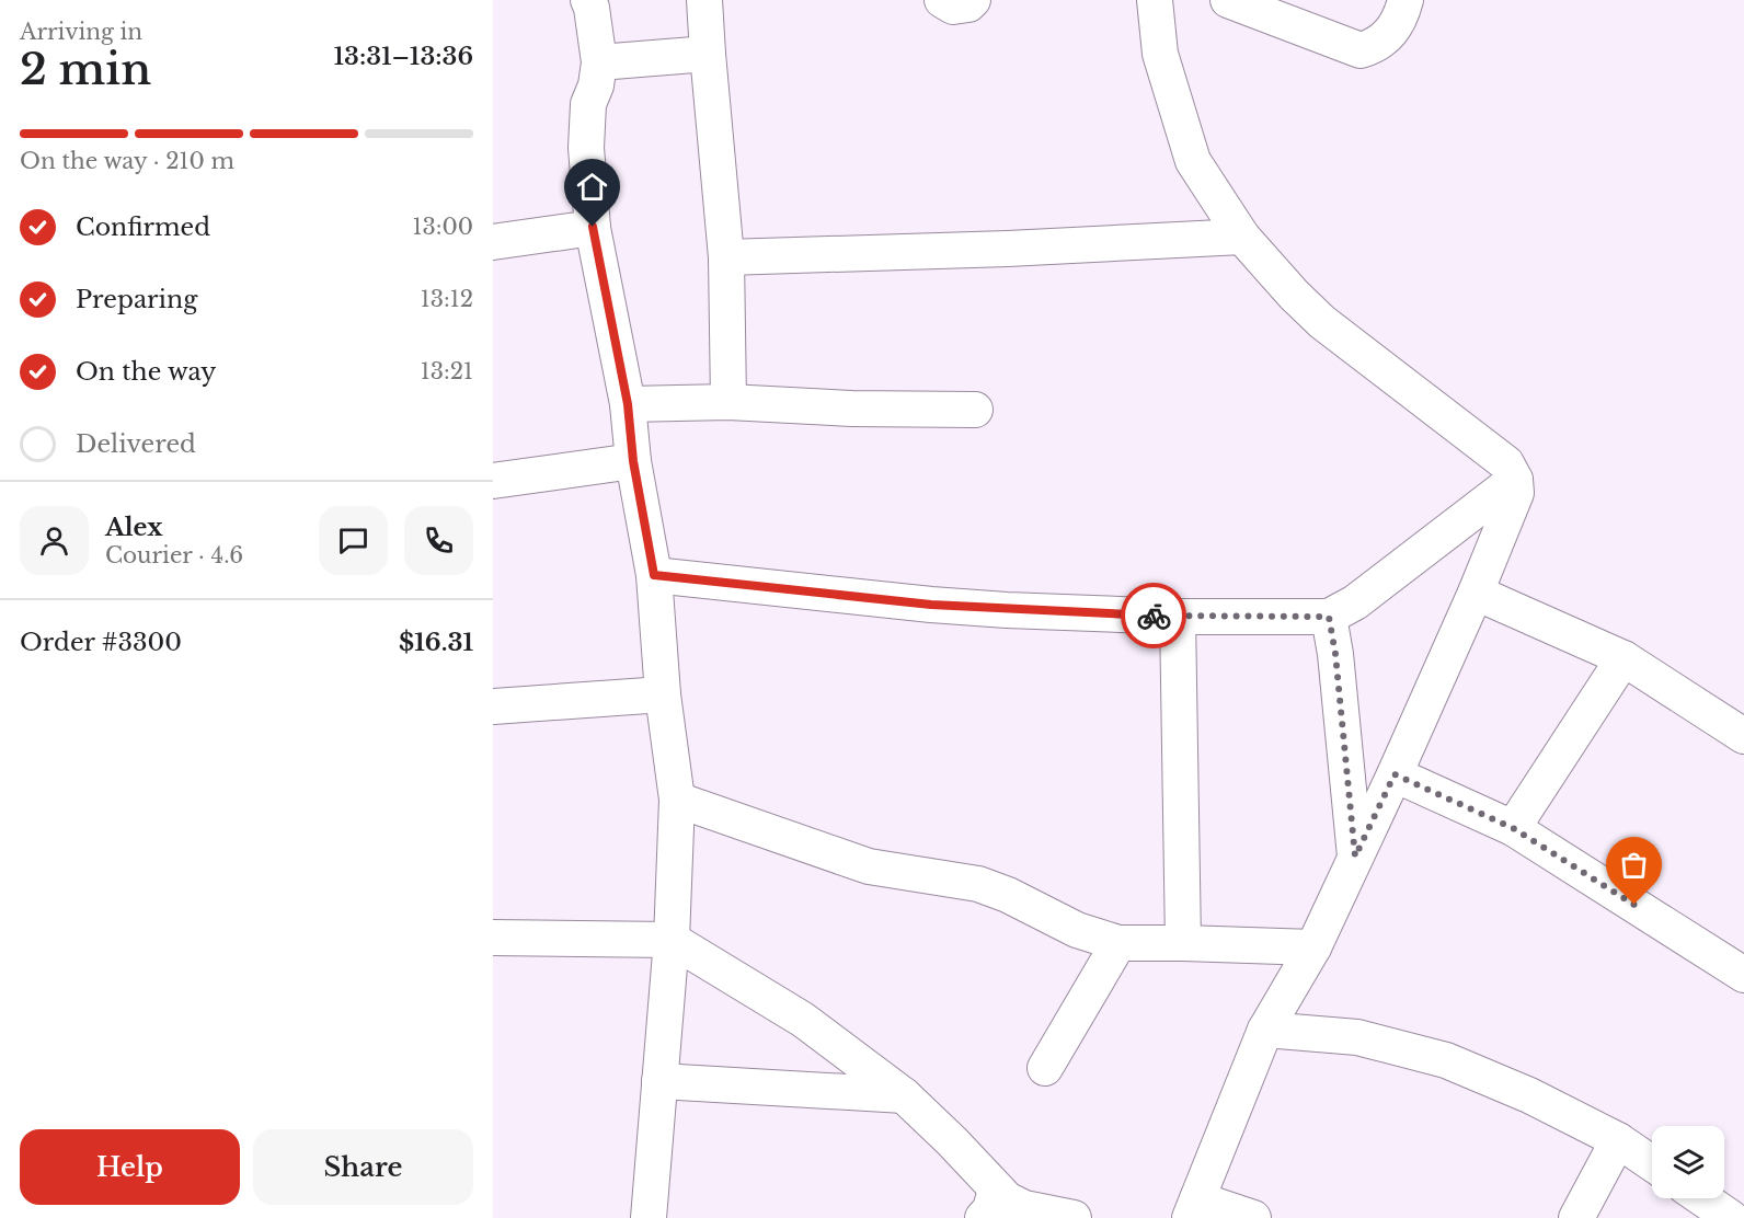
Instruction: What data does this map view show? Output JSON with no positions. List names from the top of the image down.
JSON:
{
  "page": {
    "heading": ["2 min", "Arriving in", "13:31–13:36"],
    "panel": [
      "Alex",
      "Courier · 4.6",
      "Order #3300",
      "$16.31"
    ],
    "bar": "On the way · 210 m",
    "list": [
      ["Confirmed", "13:00"],
      ["Preparing", "13:12"],
      ["On the way", "13:21"],
      "Delivered"
    ],
    "buttons": ["Help", "Share"]
  }
}
